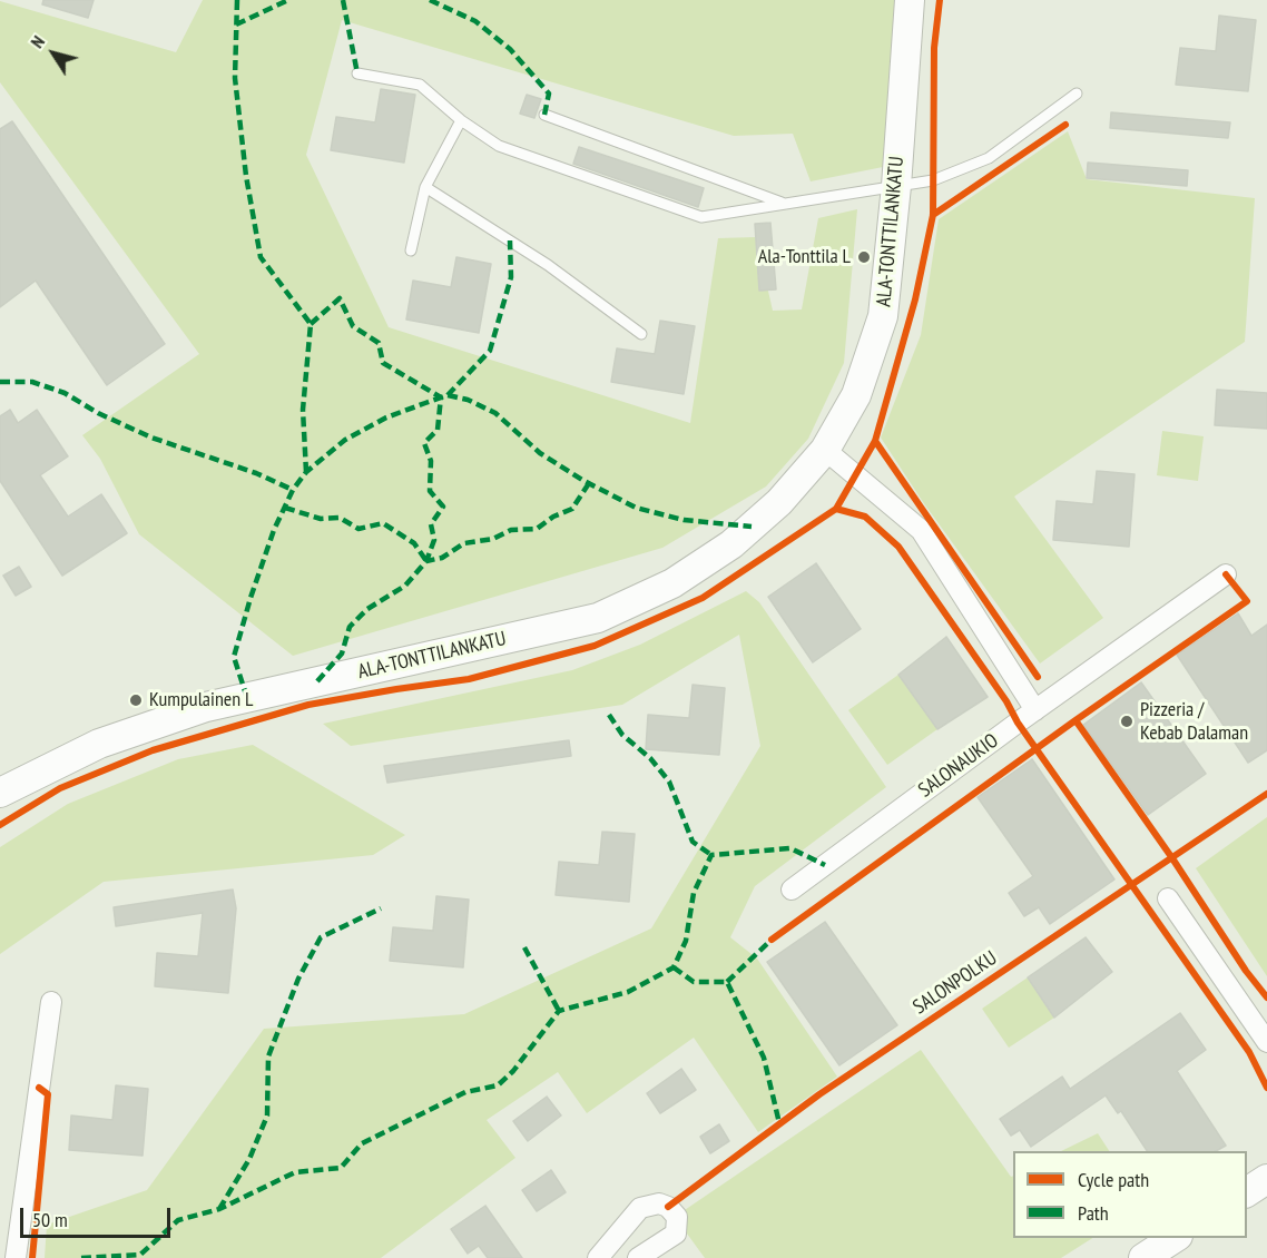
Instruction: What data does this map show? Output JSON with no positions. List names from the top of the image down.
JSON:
{
  "streets": {
    "street": ["ALA-TONTTILANKATU", "SALONAUKIO"],
    "cycle path": ["SALONPOLKU"]
  },
  "places": ["Ala-Tonttila L", "Kumpulainen L", "Pizzeria / Kebab Dalaman"],
  "legend": ["Cycle path", "Path"],
  "scale_bar": "50 m",
  "north": "top left"
}
